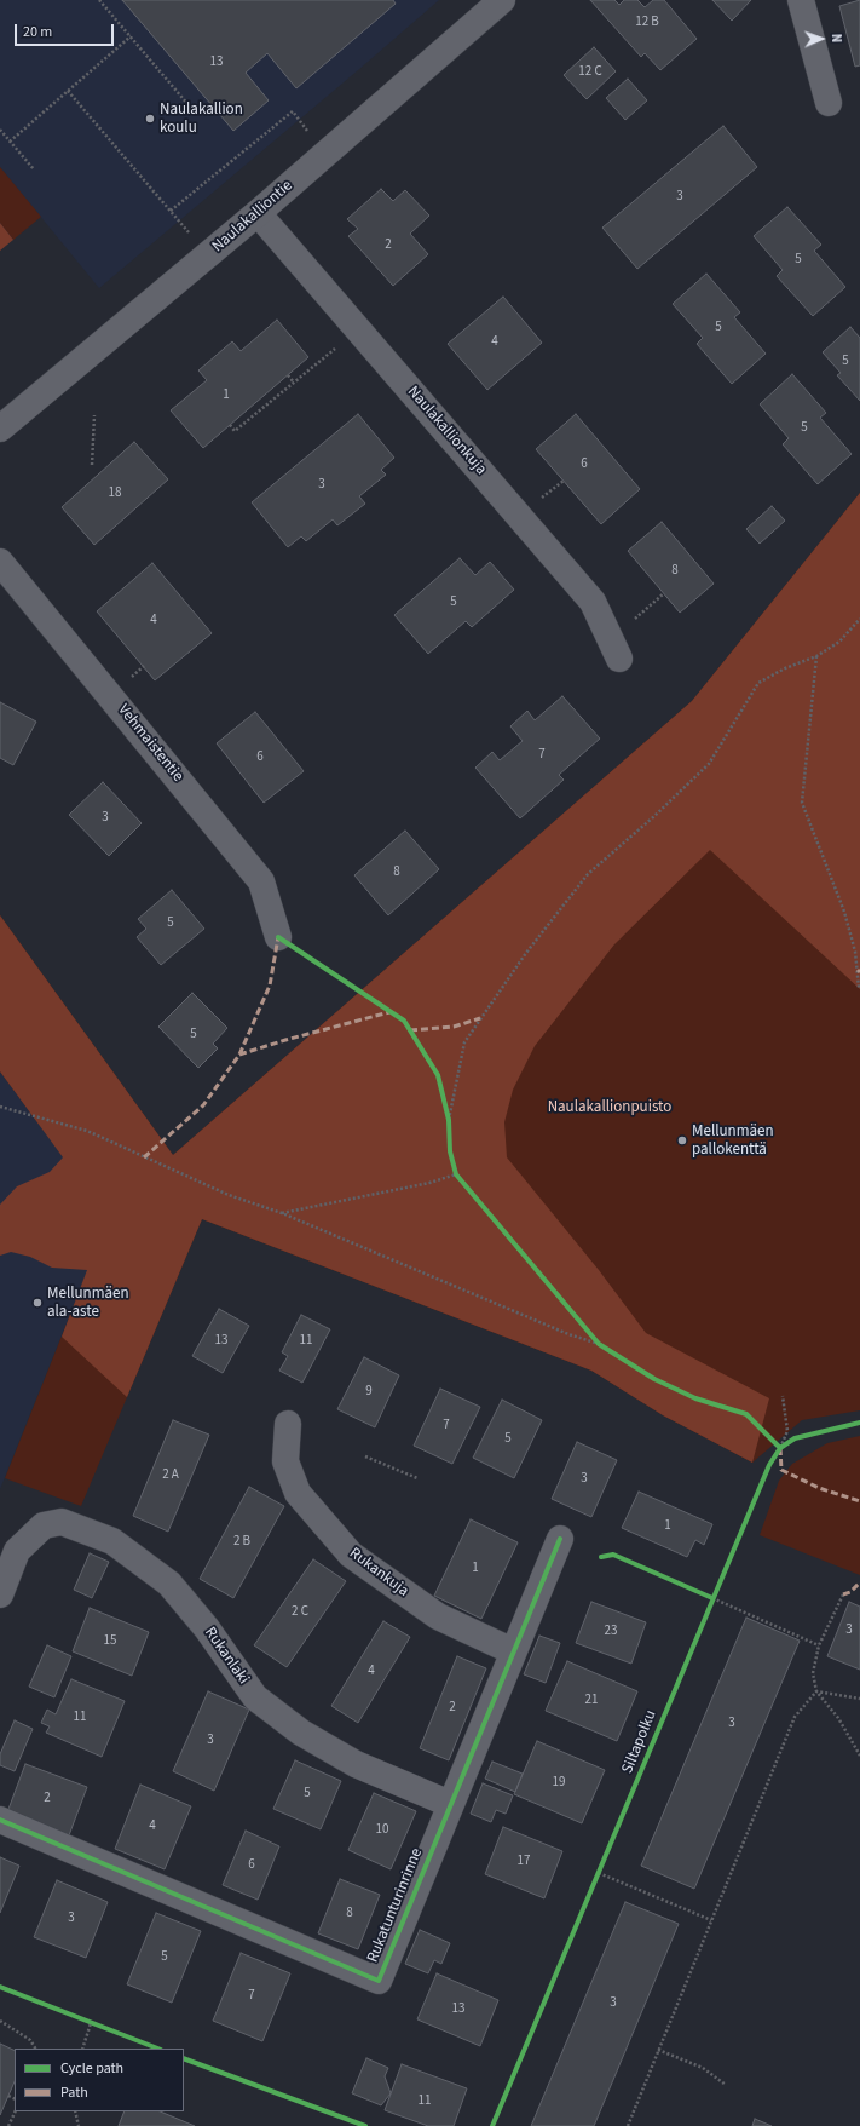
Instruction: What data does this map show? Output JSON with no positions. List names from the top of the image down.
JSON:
{
  "streets": {
    "street": [
      "Naulakalliontie",
      "Naulakallionkuja",
      "Vehmaistentie",
      "Rukankuja",
      "Rukanlaki",
      "Rukatunturinrinne"
    ],
    "cycle path": ["Siltapolku"]
  },
  "crossings": [
    ["Naulakalliontie", "Naulakallionkuja"],
    ["Rukankuja", "Rukatunturinrinne"],
    ["Rukanlaki", "Rukatunturinrinne"]
  ],
  "parks": ["Naulakallionpuisto"],
  "places": ["Naulakallion koulu", "Mellunmäen pallokenttä", "Mellunmäen ala-aste"],
  "house_numbers": [
    "12 B",
    "13",
    "12 C",
    "3",
    "2",
    "5",
    "5",
    "4",
    "5",
    "1",
    "5",
    "6",
    "3",
    "18",
    "8",
    "5",
    "4",
    "7",
    "6",
    "3",
    "8",
    "5",
    "5",
    "13",
    "11",
    "9",
    "7",
    "5",
    "2 A",
    "3",
    "1",
    "2 B",
    "1",
    "2 C",
    "3",
    "23",
    "15",
    "4",
    "21",
    "2",
    "11",
    "3",
    "3",
    "19",
    "5",
    "2",
    "4",
    "10",
    "17",
    "6",
    "8",
    "3",
    "5",
    "7",
    "3",
    "13",
    "11"
  ],
  "legend": ["Cycle path", "Path"],
  "scale_bar": "20 m",
  "north": "right"
}
